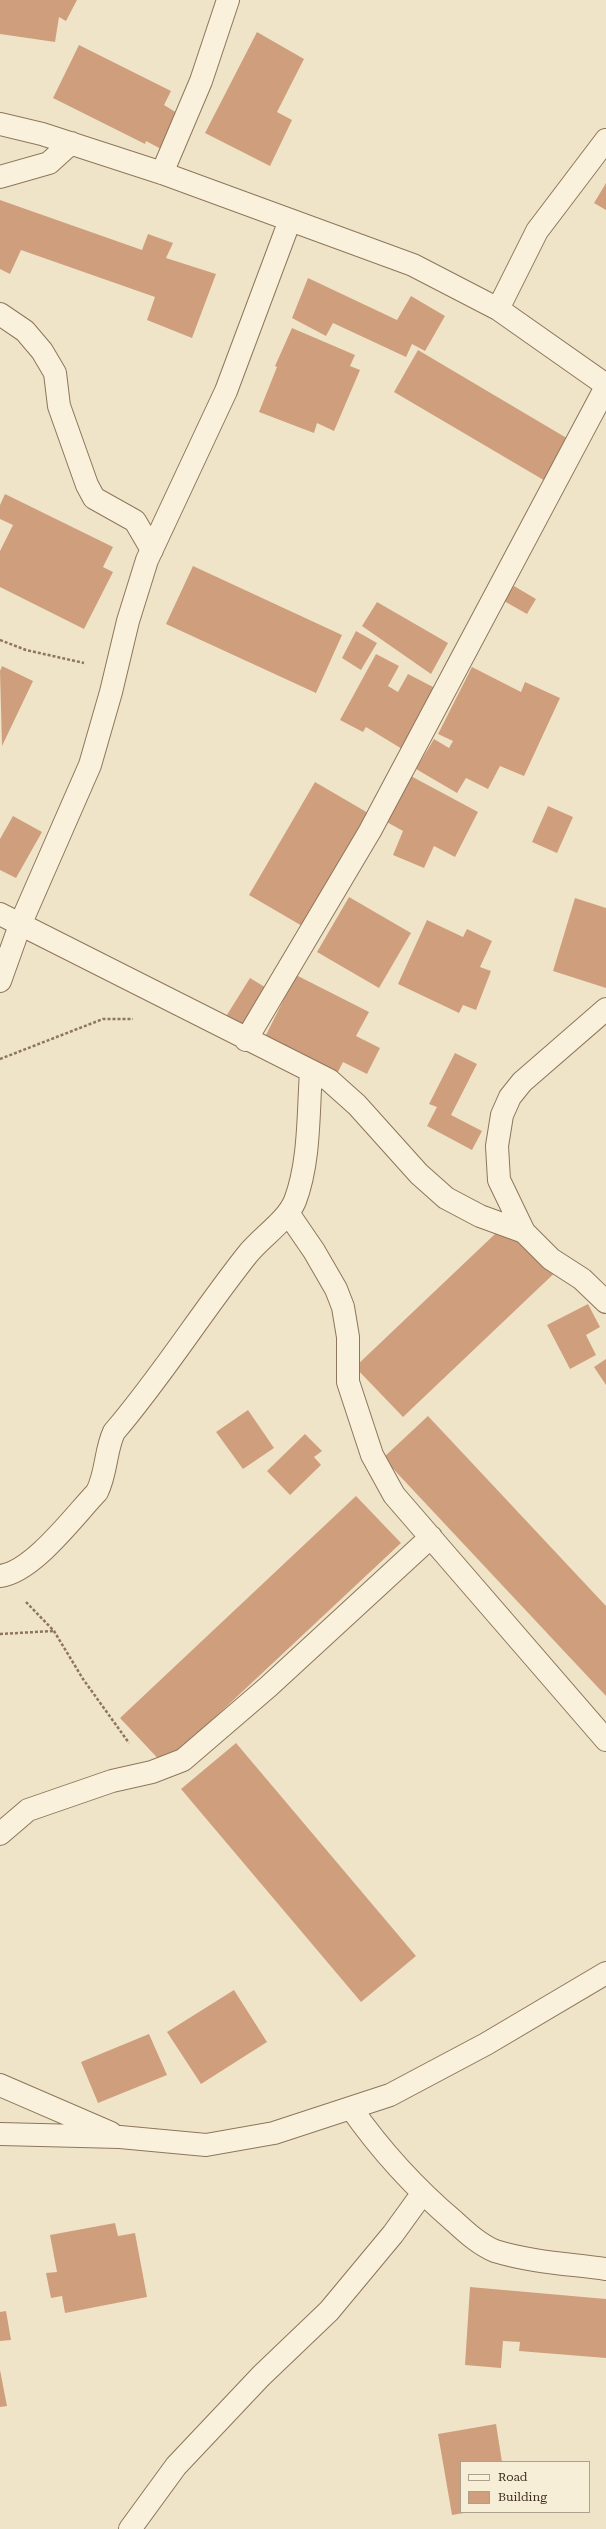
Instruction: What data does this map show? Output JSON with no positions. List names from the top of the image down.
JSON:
{
  "legend": ["Road", "Building"]
}
